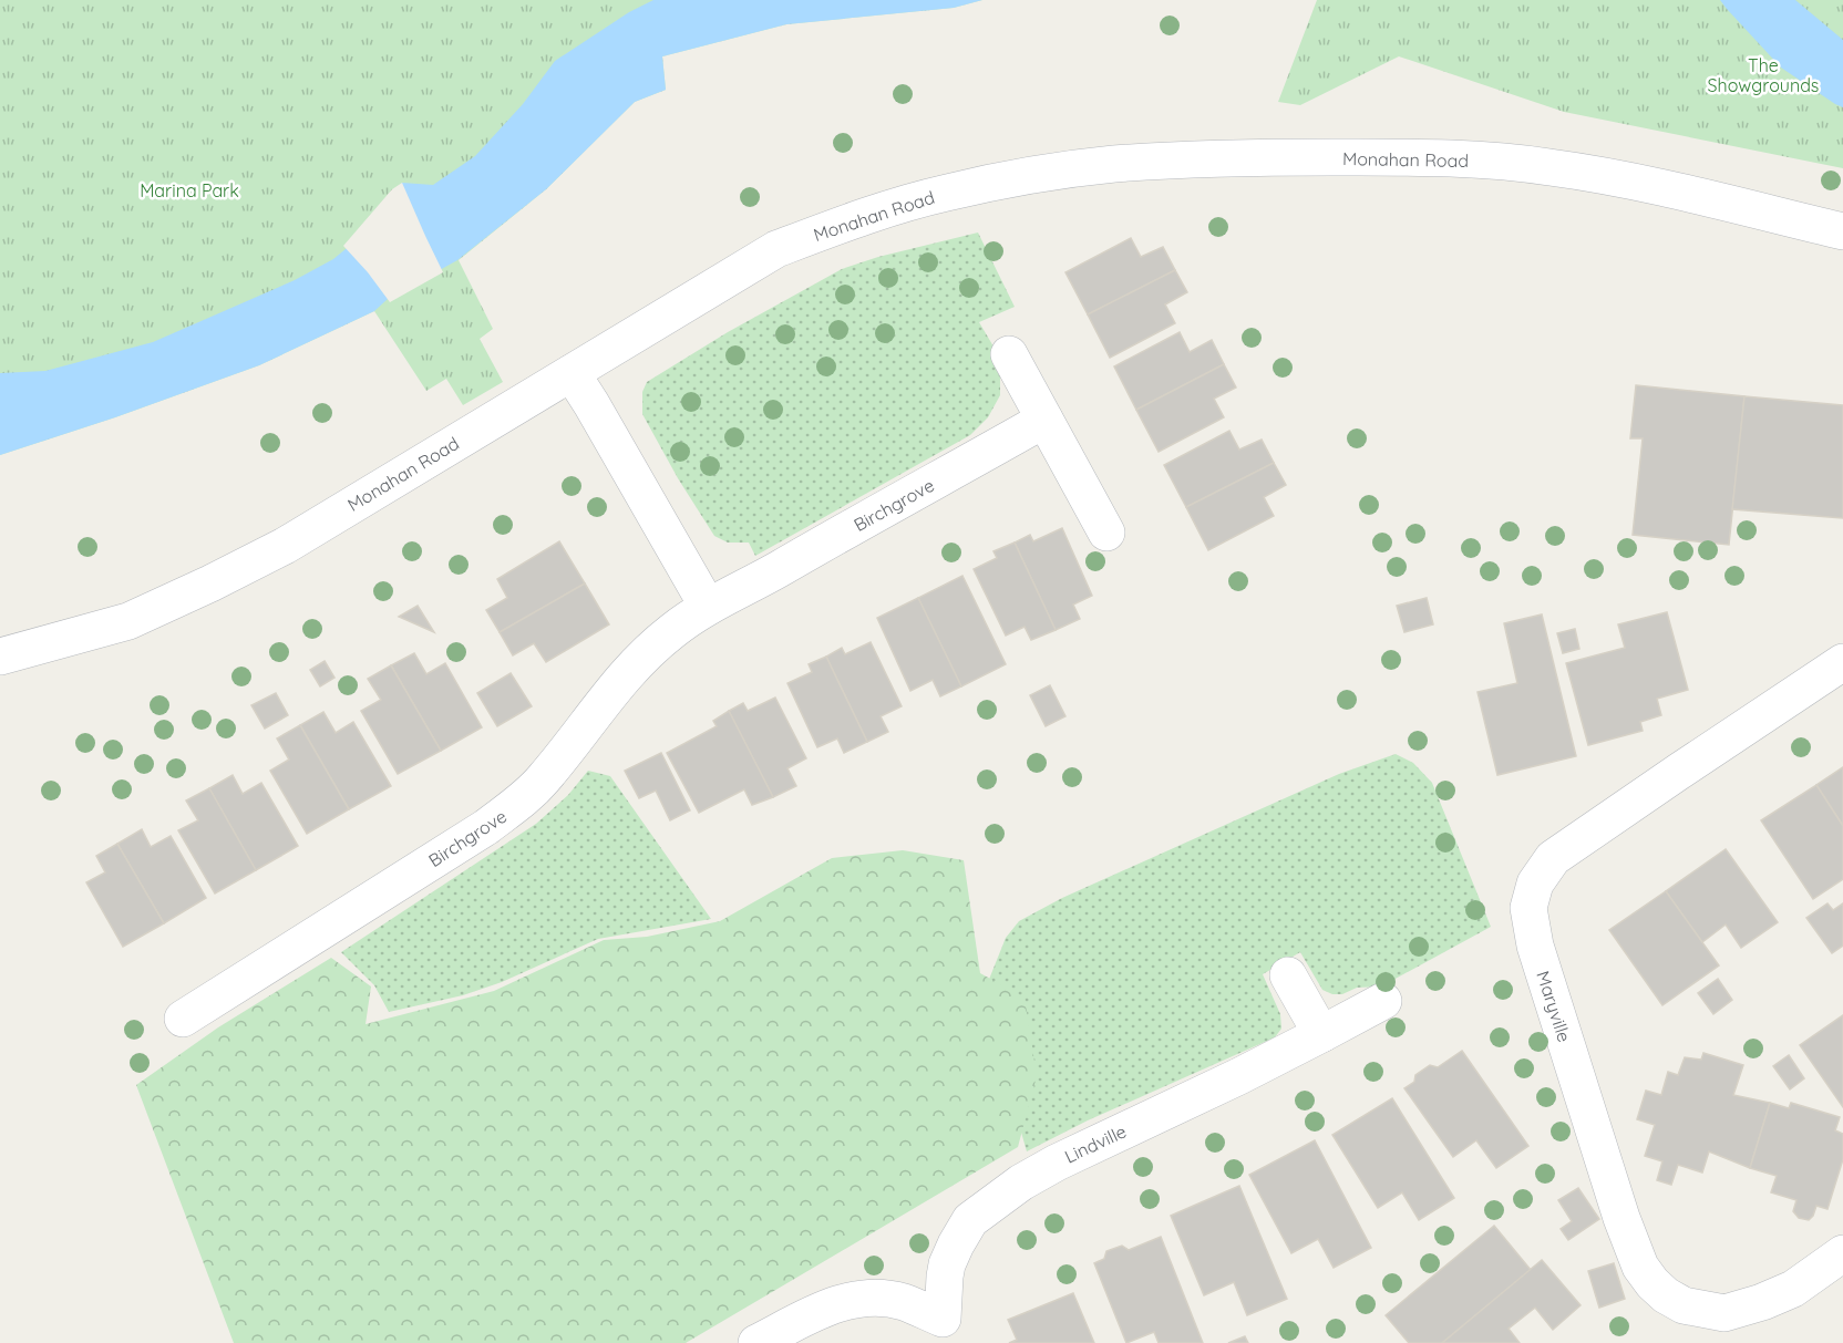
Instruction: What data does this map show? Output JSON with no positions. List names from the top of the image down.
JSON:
{
  "streets": {
    "street": [
      "Monahan Road",
      "Birchgrove",
      "Maryville",
      "Lindville"
    ]
  },
  "parks": ["The Showgrounds", "Marina Park"]
}
